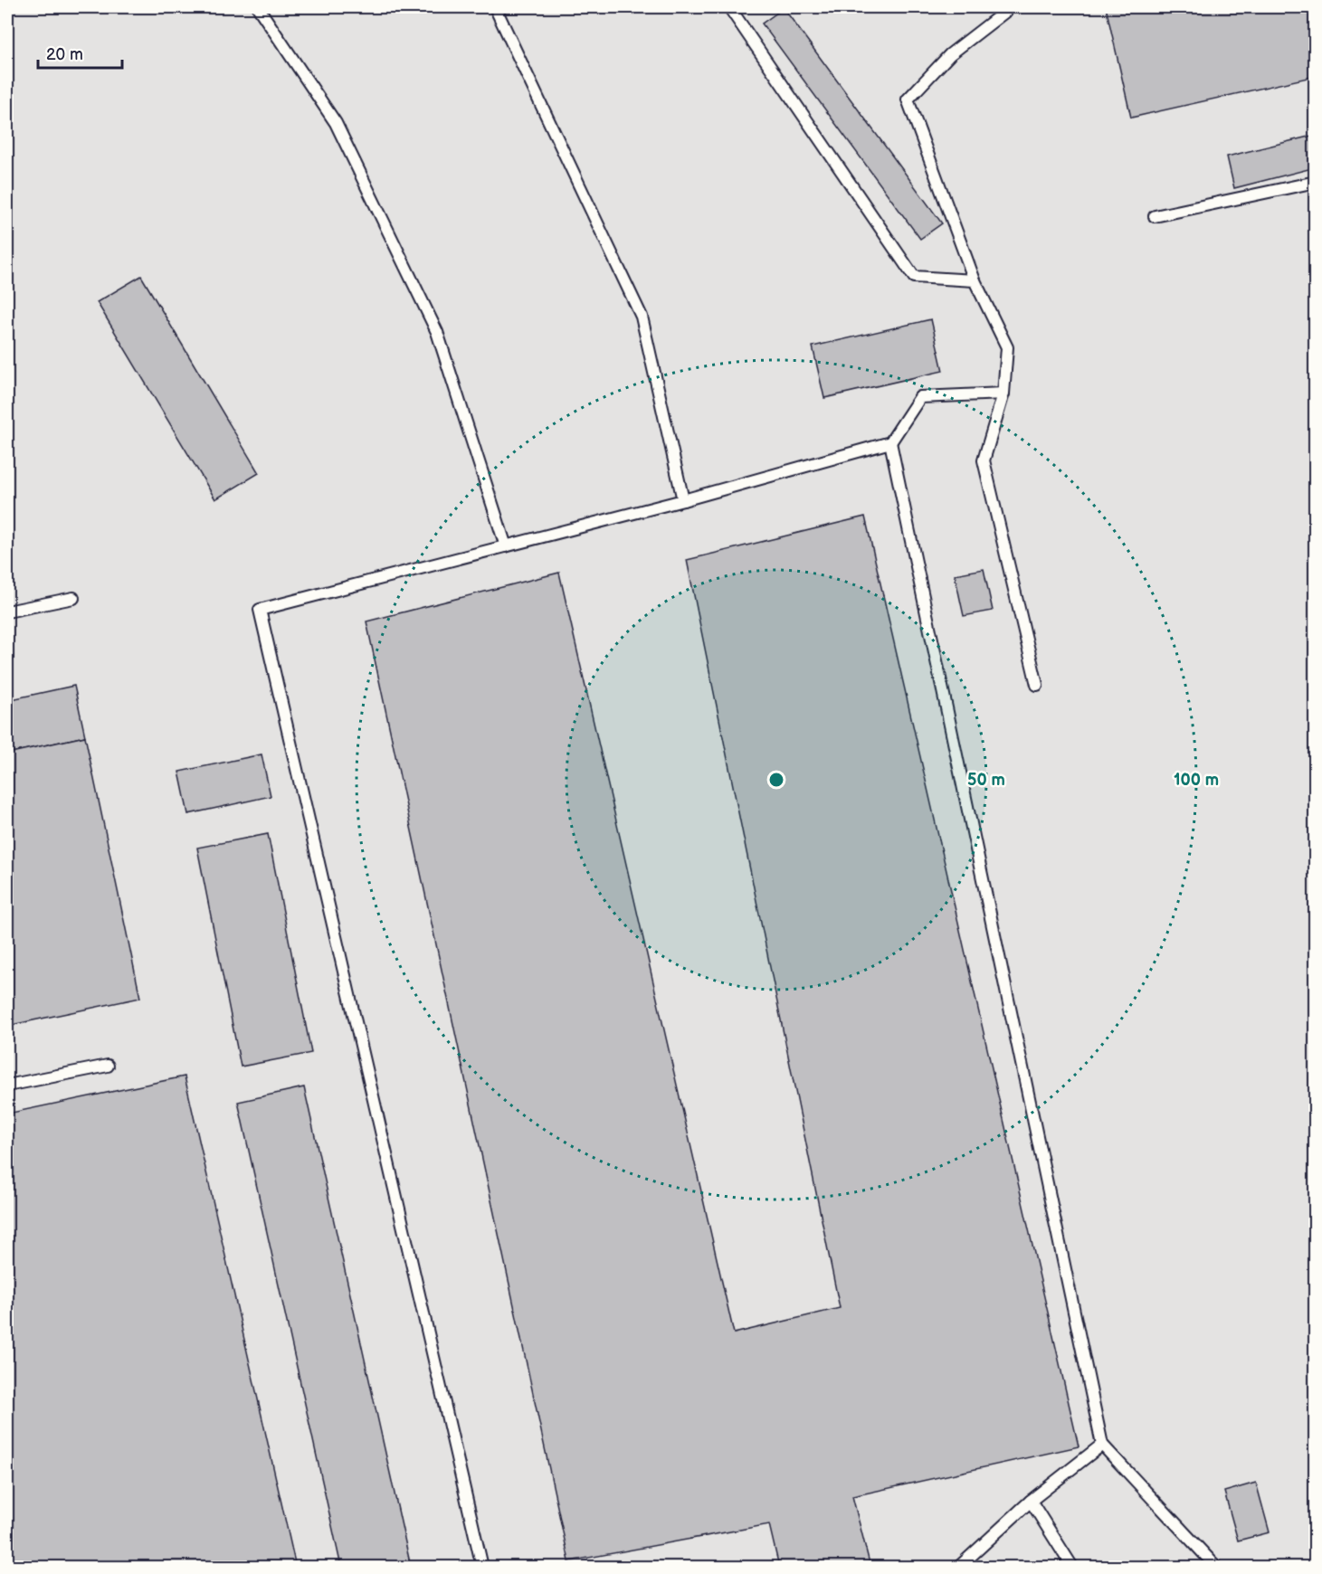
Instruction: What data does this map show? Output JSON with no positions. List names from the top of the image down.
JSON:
{
  "scale_bar": "20 m",
  "rings": ["50 m", "100 m"]
}
